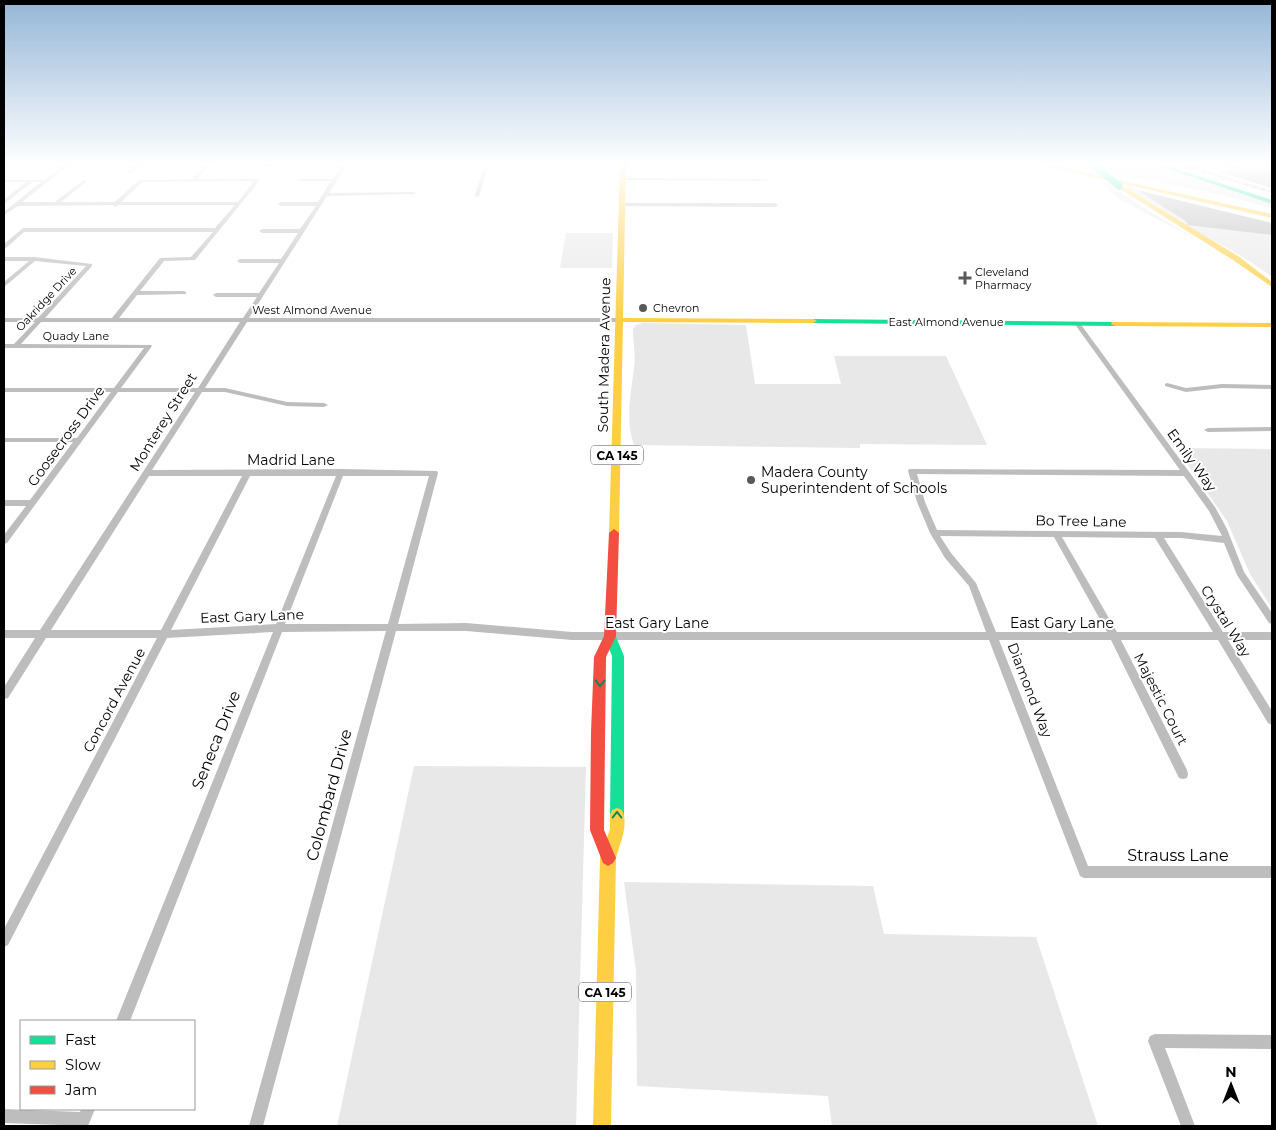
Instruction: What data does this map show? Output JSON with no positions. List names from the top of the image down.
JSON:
{
  "streets": {
    "main road": ["East Almond Avenue", "South Madera Avenue", "CA 145"],
    "street": [
      "Oakridge Drive",
      "West Almond Avenue",
      "Quady Lane",
      "Monterey Street",
      "Goosecross Drive",
      "Madrid Lane",
      "Emily Way",
      "Bo Tree Lane",
      "East Gary Lane",
      "Crystal Way",
      "Diamond Way",
      "Majestic Court",
      "Concord Avenue",
      "Seneca Drive",
      "Colombard Drive",
      "Strauss Lane"
    ]
  },
  "crossings": [
    ["Oakridge Drive", "West Almond Avenue"],
    ["Oakridge Drive", "Quady Lane"],
    ["West Almond Avenue", "East Almond Avenue"],
    ["West Almond Avenue", "South Madera Avenue"],
    ["West Almond Avenue", "Monterey Street"],
    ["East Almond Avenue", "South Madera Avenue"],
    ["East Almond Avenue", "Emily Way"],
    ["Quady Lane", "Goosecross Drive"],
    ["South Madera Avenue", "East Gary Lane"],
    ["Monterey Street", "Madrid Lane"],
    ["Monterey Street", "East Gary Lane"],
    ["Madrid Lane", "Concord Avenue"],
    ["Madrid Lane", "Seneca Drive"],
    ["Madrid Lane", "Colombard Drive"],
    ["Emily Way", "Bo Tree Lane"],
    ["Emily Way", "Diamond Way"],
    ["Bo Tree Lane", "Crystal Way"],
    ["Bo Tree Lane", "Diamond Way"],
    ["East Gary Lane", "Crystal Way"],
    ["East Gary Lane", "Diamond Way"],
    ["East Gary Lane", "Majestic Court"],
    ["East Gary Lane", "Concord Avenue"],
    ["East Gary Lane", "Seneca Drive"],
    ["East Gary Lane", "Colombard Drive"],
    ["Diamond Way", "Strauss Lane"]
  ],
  "places": {
    "health": ["Cleveland Pharmacy"],
    "other": ["Chevron", "Madera County Superintendent of Schools"]
  },
  "legend": ["Fast", "Slow", "Jam"],
  "north": "top"
}
